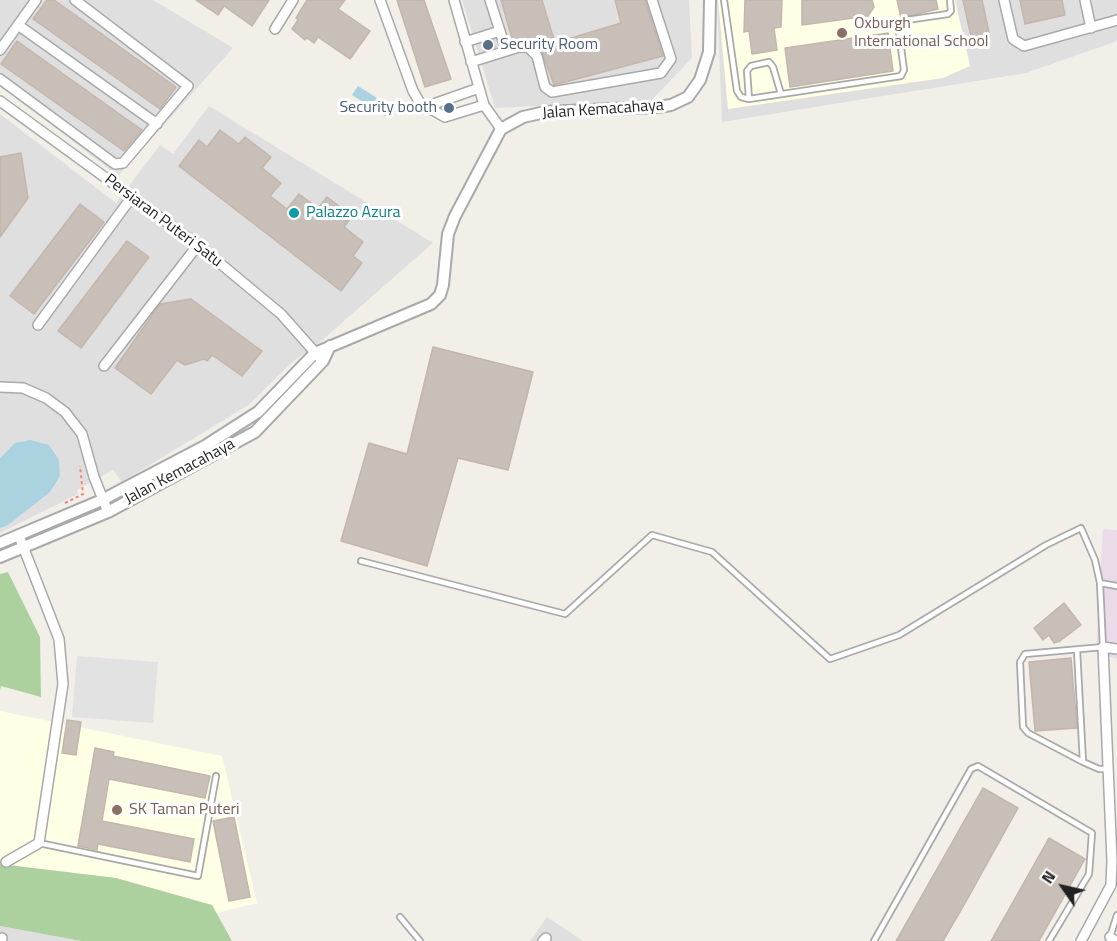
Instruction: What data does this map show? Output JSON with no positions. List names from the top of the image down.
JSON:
{
  "streets": {
    "street": ["Jalan Kemacahaya", "Persiaran Puteri Satu"]
  },
  "crossings": [
    ["Jalan Kemacahaya", "Persiaran Puteri Satu"]
  ],
  "places": [
    "Oxburgh International School",
    "Security Room",
    "Security booth",
    "Palazzo Azura",
    "SK Taman Puteri"
  ],
  "north": "top left"
}
